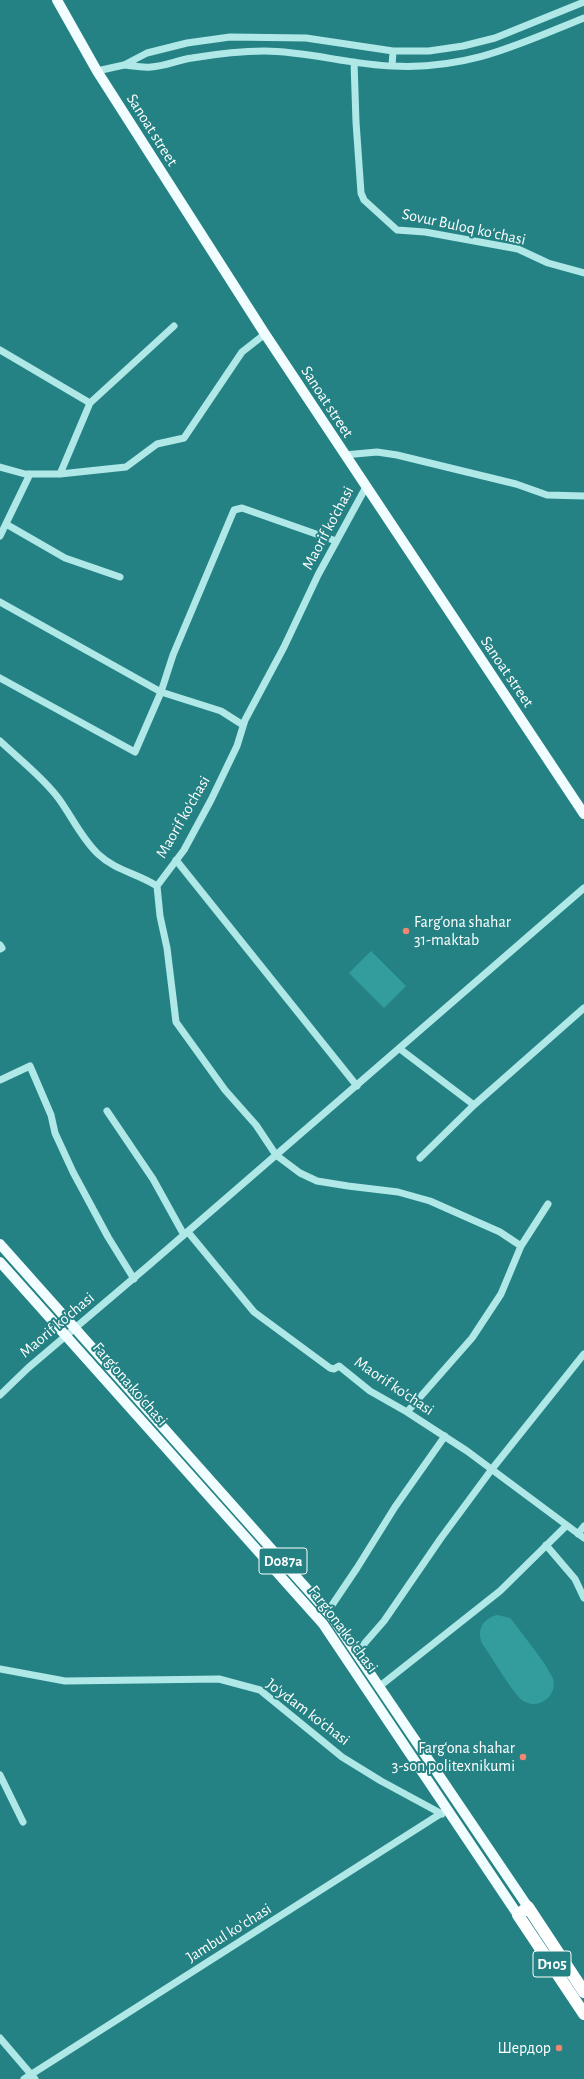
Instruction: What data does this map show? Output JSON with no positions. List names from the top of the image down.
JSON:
{
  "streets": {
    "highway": ["Fargʻona koʻchasi", "D105"],
    "main road": ["Sanoat street", "D087a"],
    "street": [
      "Sovur Buloq koʻchasi",
      "Maorif ko'chasi",
      "Jo'ydam ko'chasi",
      "Jambul koʻchasi"
    ]
  },
  "crossings": [
    ["Sanoat street", "Maorif ko'chasi"],
    ["Maorif ko'chasi", "Fargʻona koʻchasi"],
    ["Fargʻona koʻchasi", "Jo'ydam ko'chasi"],
    ["Fargʻona koʻchasi", "Jambul koʻchasi"],
    ["Jo'ydam ko'chasi", "Jambul koʻchasi"]
  ],
  "places": ["Farg'ona shahar 31-maktab", "Farg‘ona shahar 3-son politexnikumi", "Шердор"]
}
